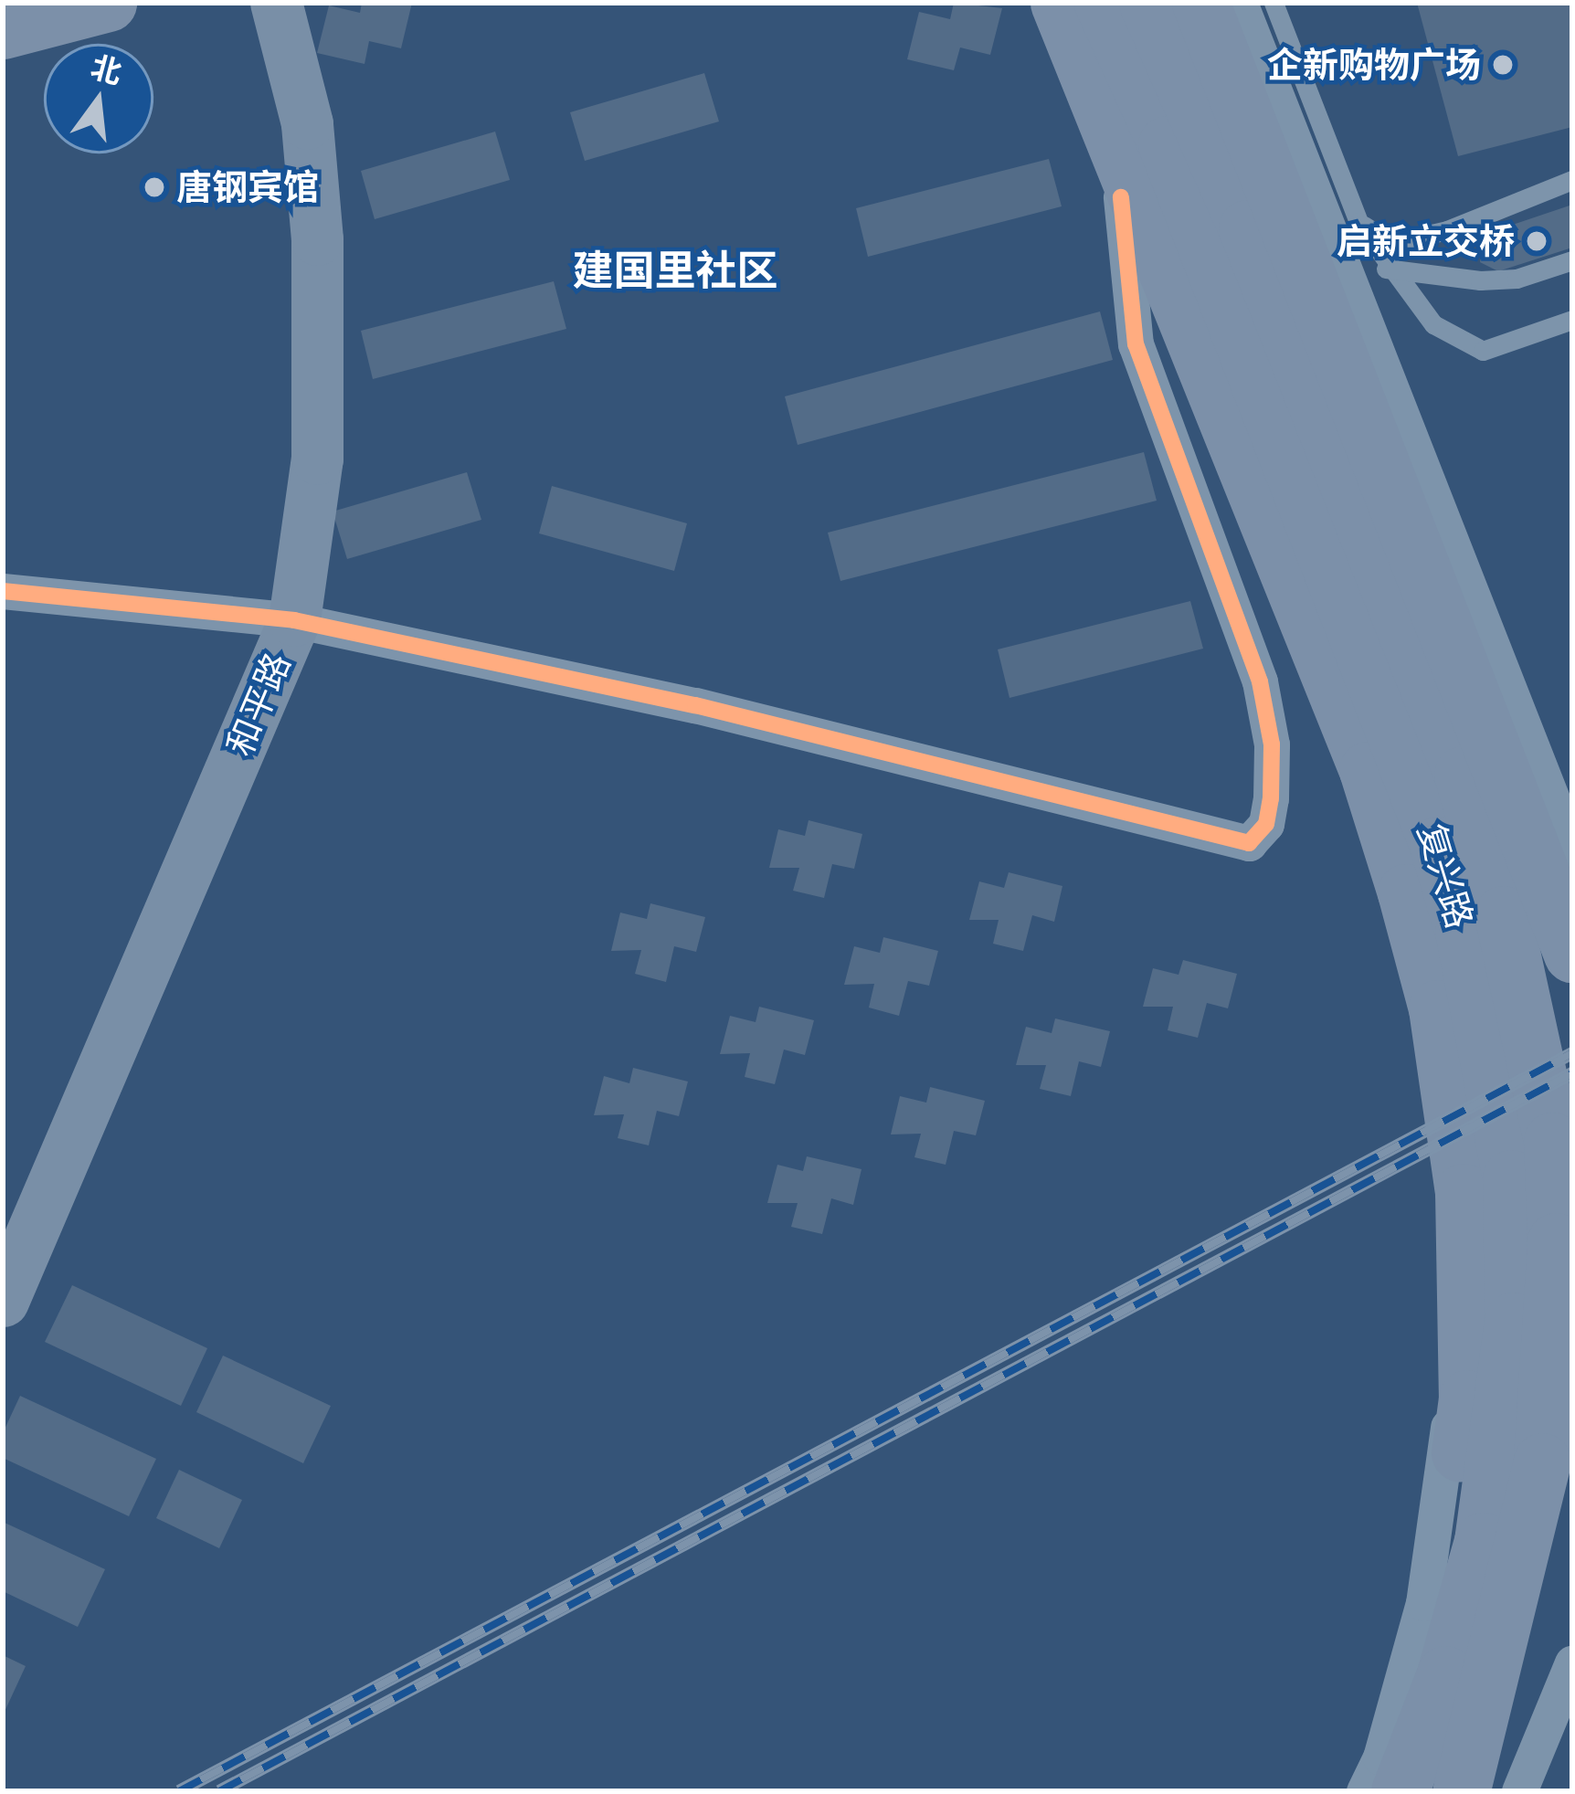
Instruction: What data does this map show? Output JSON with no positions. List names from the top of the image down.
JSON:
{
  "streets": {
    "main road": ["复兴路"],
    "street": ["和平路"]
  },
  "districts": ["建国里社区"],
  "places": ["企新购物广场", "唐钢宾馆", "启新立交桥"],
  "north": "top"
}
